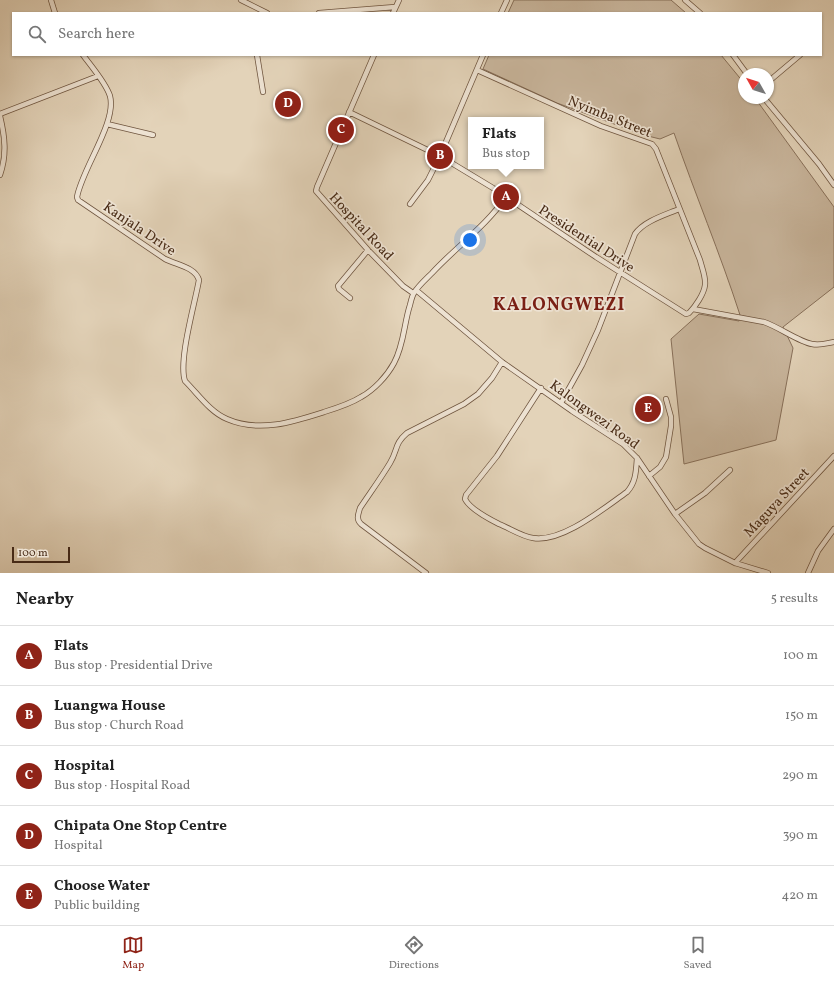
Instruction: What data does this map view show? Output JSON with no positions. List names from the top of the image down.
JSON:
{
  "streets": {
    "street": [
      "Nyimba Street",
      "Hospital Road",
      "Kanjala Drive",
      "Presidential Drive",
      "Kalongwezi Road",
      "Maguya Street"
    ]
  },
  "crossings": [
    ["Nyimba Street", "Presidential Drive"],
    ["Hospital Road", "Kanjala Drive"],
    ["Hospital Road", "Presidential Drive"],
    ["Hospital Road", "Kalongwezi Road"],
    ["Kanjala Drive", "Presidential Drive"],
    ["Kanjala Drive", "Kalongwezi Road"],
    ["Kalongwezi Road", "Maguya Street"]
  ],
  "districts": ["KALONGWEZI"],
  "scale_bar": "100 m",
  "north": "top left",
  "page": {
    "search": "Search here",
    "pins": [
      "D",
      "C",
      "B",
      "A",
      "E"
    ],
    "popup": ["Flats", "Bus stop"],
    "scale": "100 m",
    "heading": ["Nearby", "5 results"],
    "list": [
      {
        "mark": "A",
        "name": "Flats",
        "note": "Bus stop · Presidential Drive",
        "value": "100 m"
      },
      {
        "mark": "B",
        "name": "Luangwa House",
        "note": "Bus stop · Church Road",
        "value": "150 m"
      },
      {
        "mark": "C",
        "name": "Hospital",
        "note": "Bus stop · Hospital Road",
        "value": "290 m"
      },
      {
        "mark": "D",
        "name": "Chipata One Stop Centre",
        "note": "Hospital",
        "value": "390 m"
      },
      {
        "mark": "E",
        "name": "Choose Water",
        "note": "Public building",
        "value": "420 m"
      }
    ],
    "nav": ["Map", "Directions", "Saved"]
  }
}
